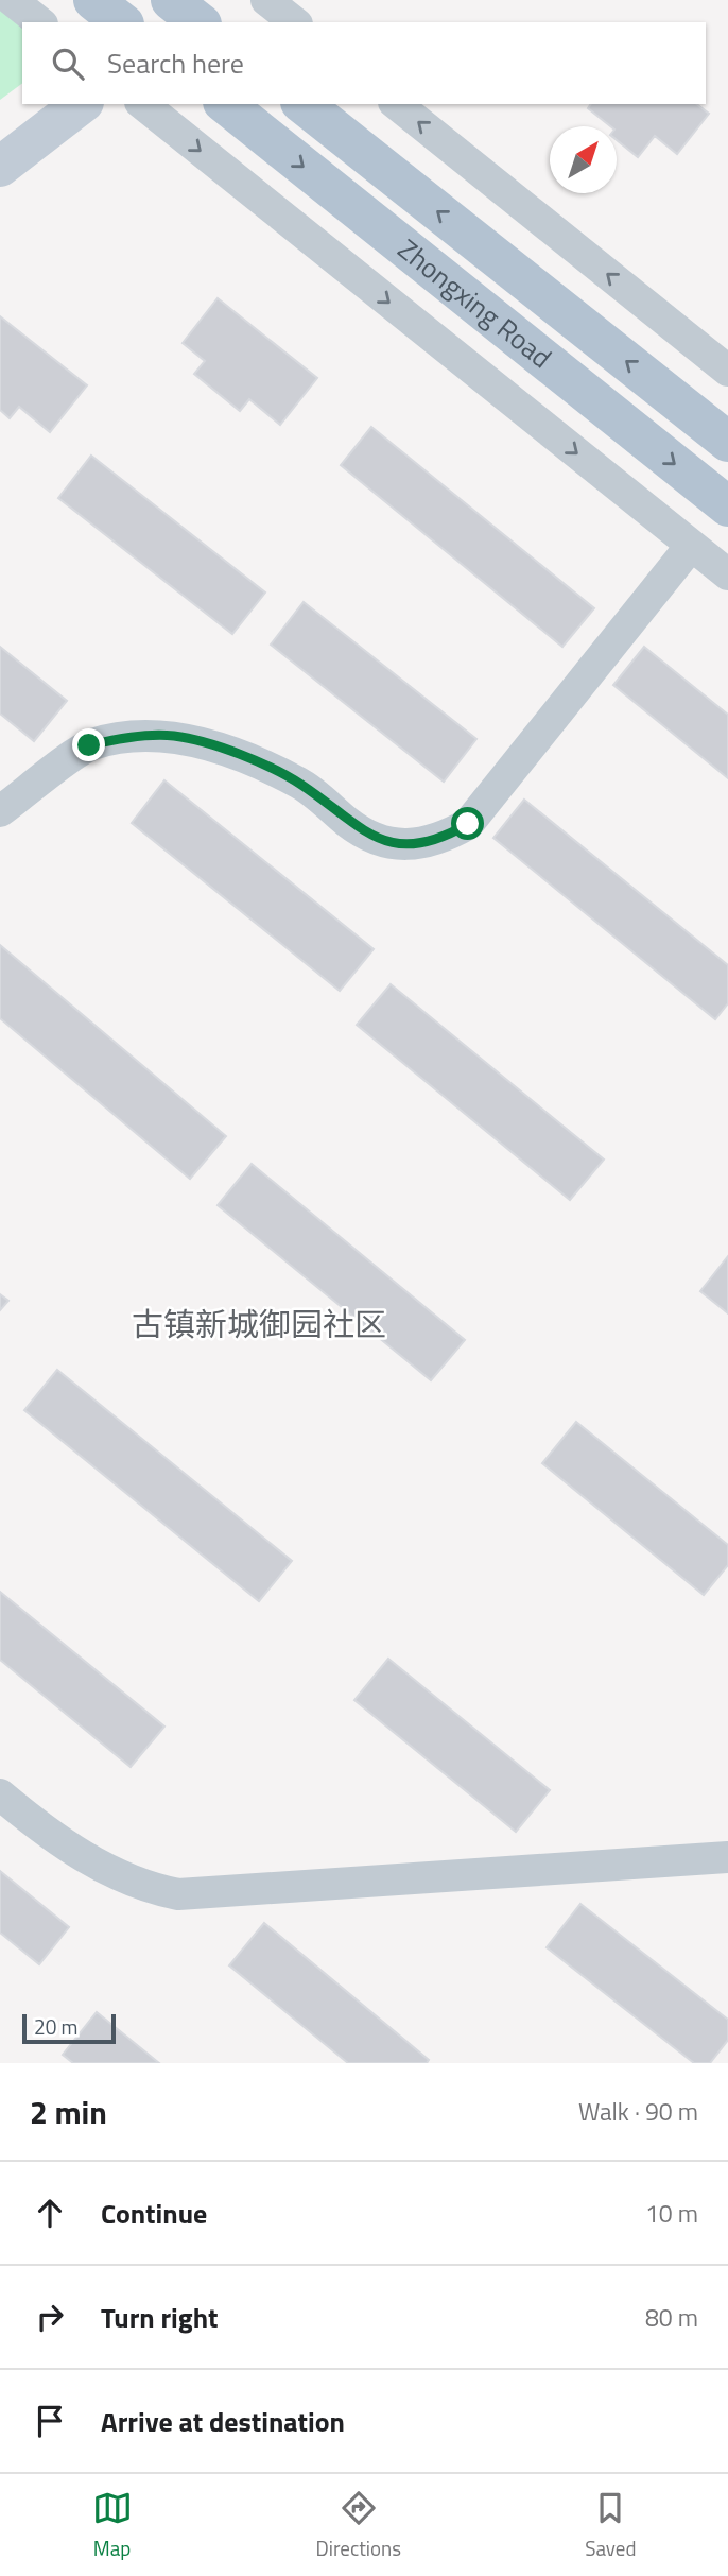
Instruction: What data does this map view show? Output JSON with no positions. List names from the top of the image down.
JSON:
{
  "streets": {
    "main road": ["Zhongxing Road"]
  },
  "districts": ["古镇新城御园社区"],
  "scale_bar": "20 m",
  "north": "top right",
  "page": {
    "search": "Search here",
    "scale": "20 m",
    "heading": ["2 min", "Walk · 90 m"],
    "list": [
      ["Continue", "10 m"],
      ["Turn right", "80 m"],
      "Arrive at destination"
    ],
    "nav": ["Map", "Directions", "Saved"]
  }
}
